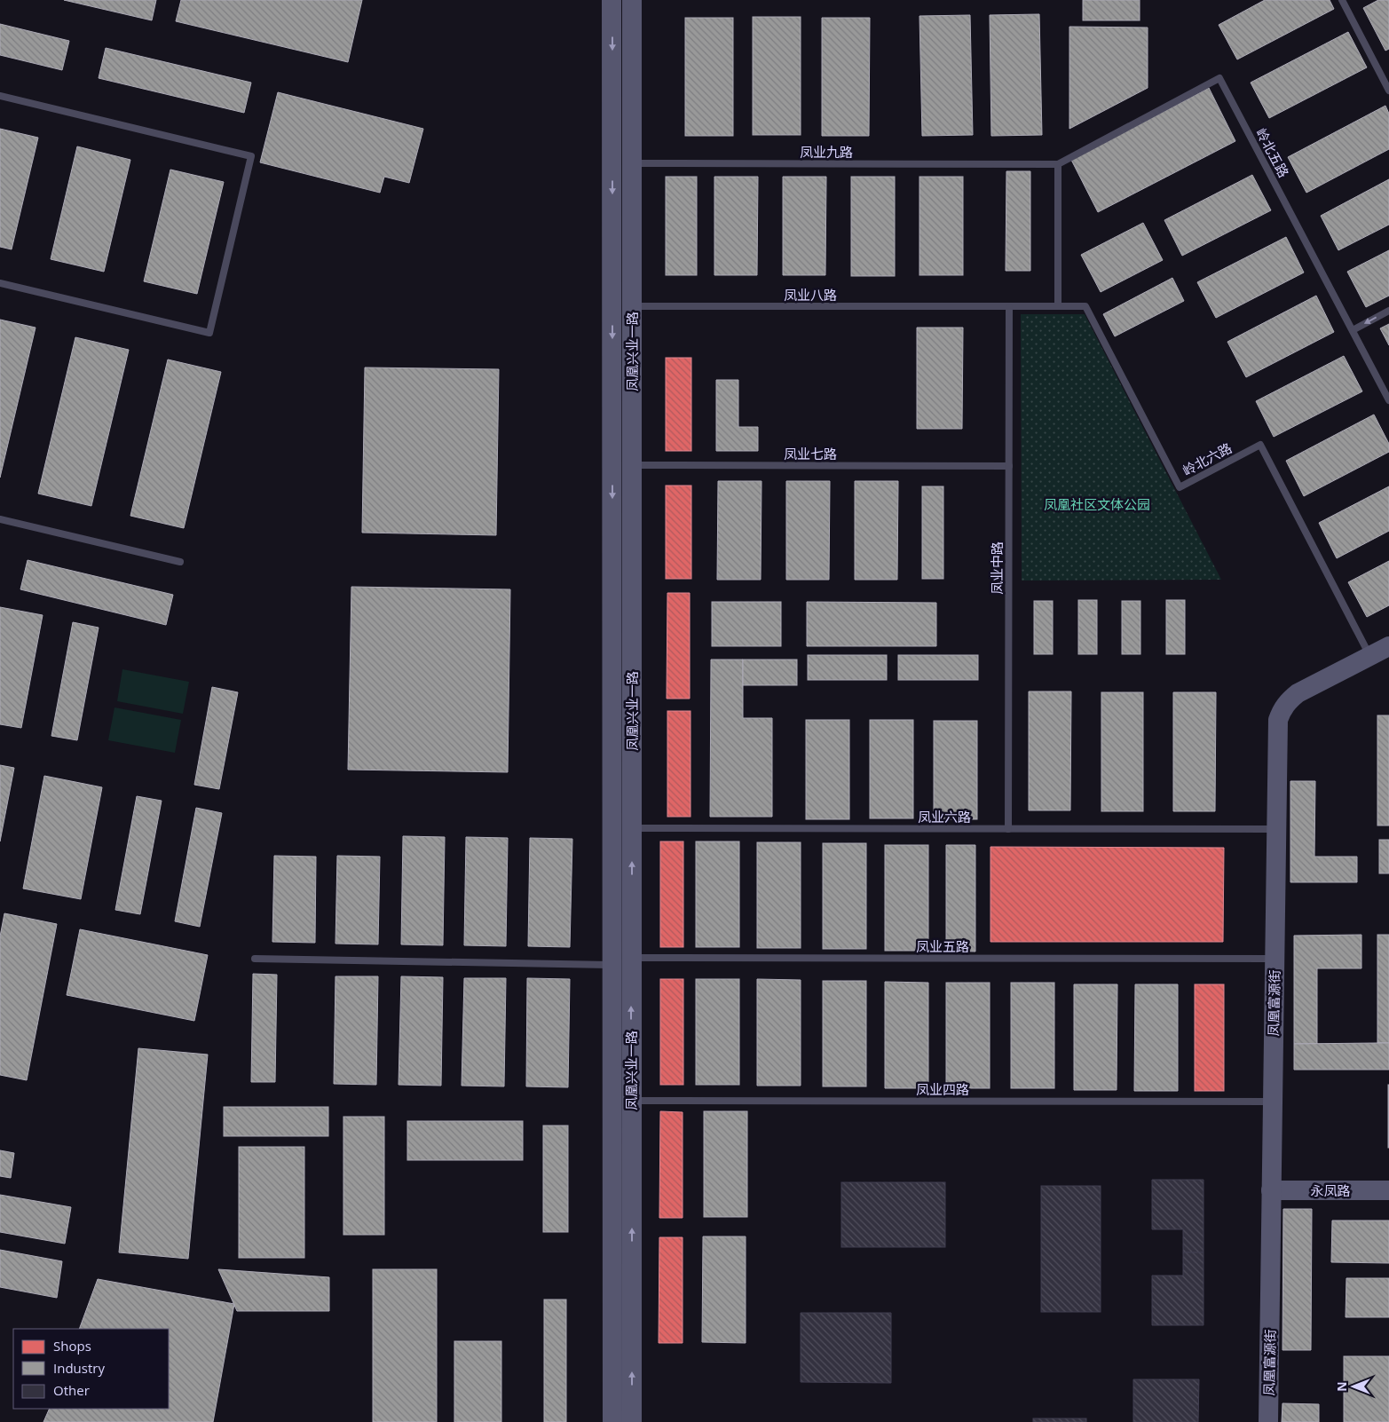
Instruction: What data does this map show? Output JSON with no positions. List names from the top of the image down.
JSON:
{
  "streets": {
    "street": ["凤凰兴业一路", "凤凰富源街", "永凤路"],
    "lane": [
      "凤业九路",
      "岭北五路",
      "凤业八路",
      "凤业七路",
      "岭北六路",
      "凤业中路",
      "凤业六路",
      "凤业五路",
      "凤业四路"
    ]
  },
  "crossings": [
    ["凤业九路", "岭北五路"],
    ["凤业九路", "凤凰兴业一路"],
    ["凤业八路", "凤凰兴业一路"],
    ["凤业八路", "岭北六路"],
    ["凤业八路", "凤业中路"],
    ["凤凰兴业一路", "凤业七路"],
    ["凤凰兴业一路", "凤业六路"],
    ["凤凰兴业一路", "凤业五路"],
    ["凤凰兴业一路", "凤业四路"],
    ["凤业七路", "凤业中路"],
    ["岭北六路", "凤业中路"],
    ["岭北六路", "凤凰富源街"],
    ["凤业中路", "凤业六路"],
    ["凤业六路", "凤凰富源街"],
    ["凤业五路", "凤凰富源街"],
    ["凤凰富源街", "凤业四路"],
    ["凤凰富源街", "永凤路"]
  ],
  "parks": ["凤凰社区文体公园"],
  "legend": ["Shops", "Industry", "Other"],
  "north": "left"
}
